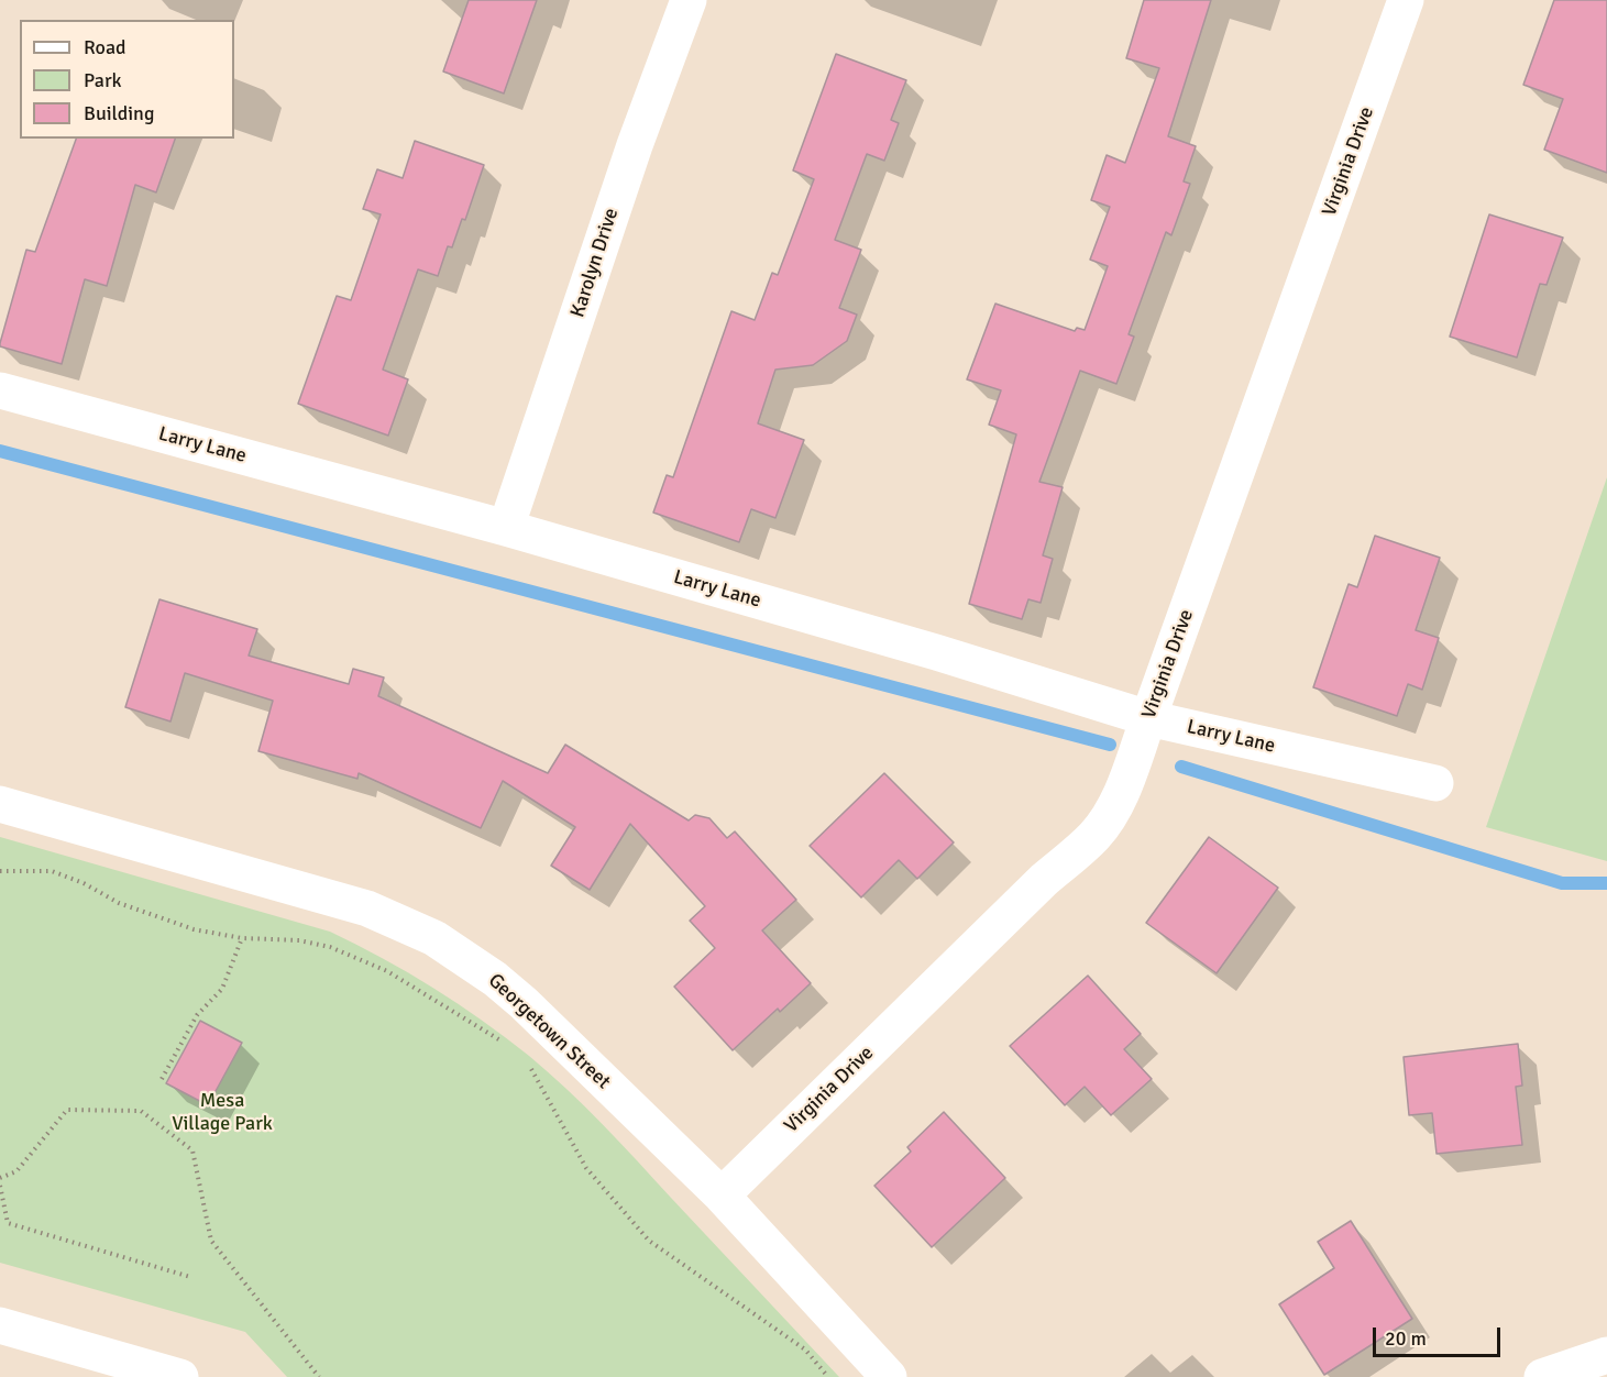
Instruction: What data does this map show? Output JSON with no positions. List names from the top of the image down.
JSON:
{
  "streets": {
    "street": [
      "Virginia Drive",
      "Karolyn Drive",
      "Larry Lane",
      "Georgetown Street"
    ]
  },
  "crossings": [
    ["Virginia Drive", "Larry Lane"],
    ["Virginia Drive", "Georgetown Street"],
    ["Karolyn Drive", "Larry Lane"]
  ],
  "parks": ["Mesa Village Park"],
  "legend": ["Road", "Park", "Building"],
  "scale_bar": "20 m"
}
